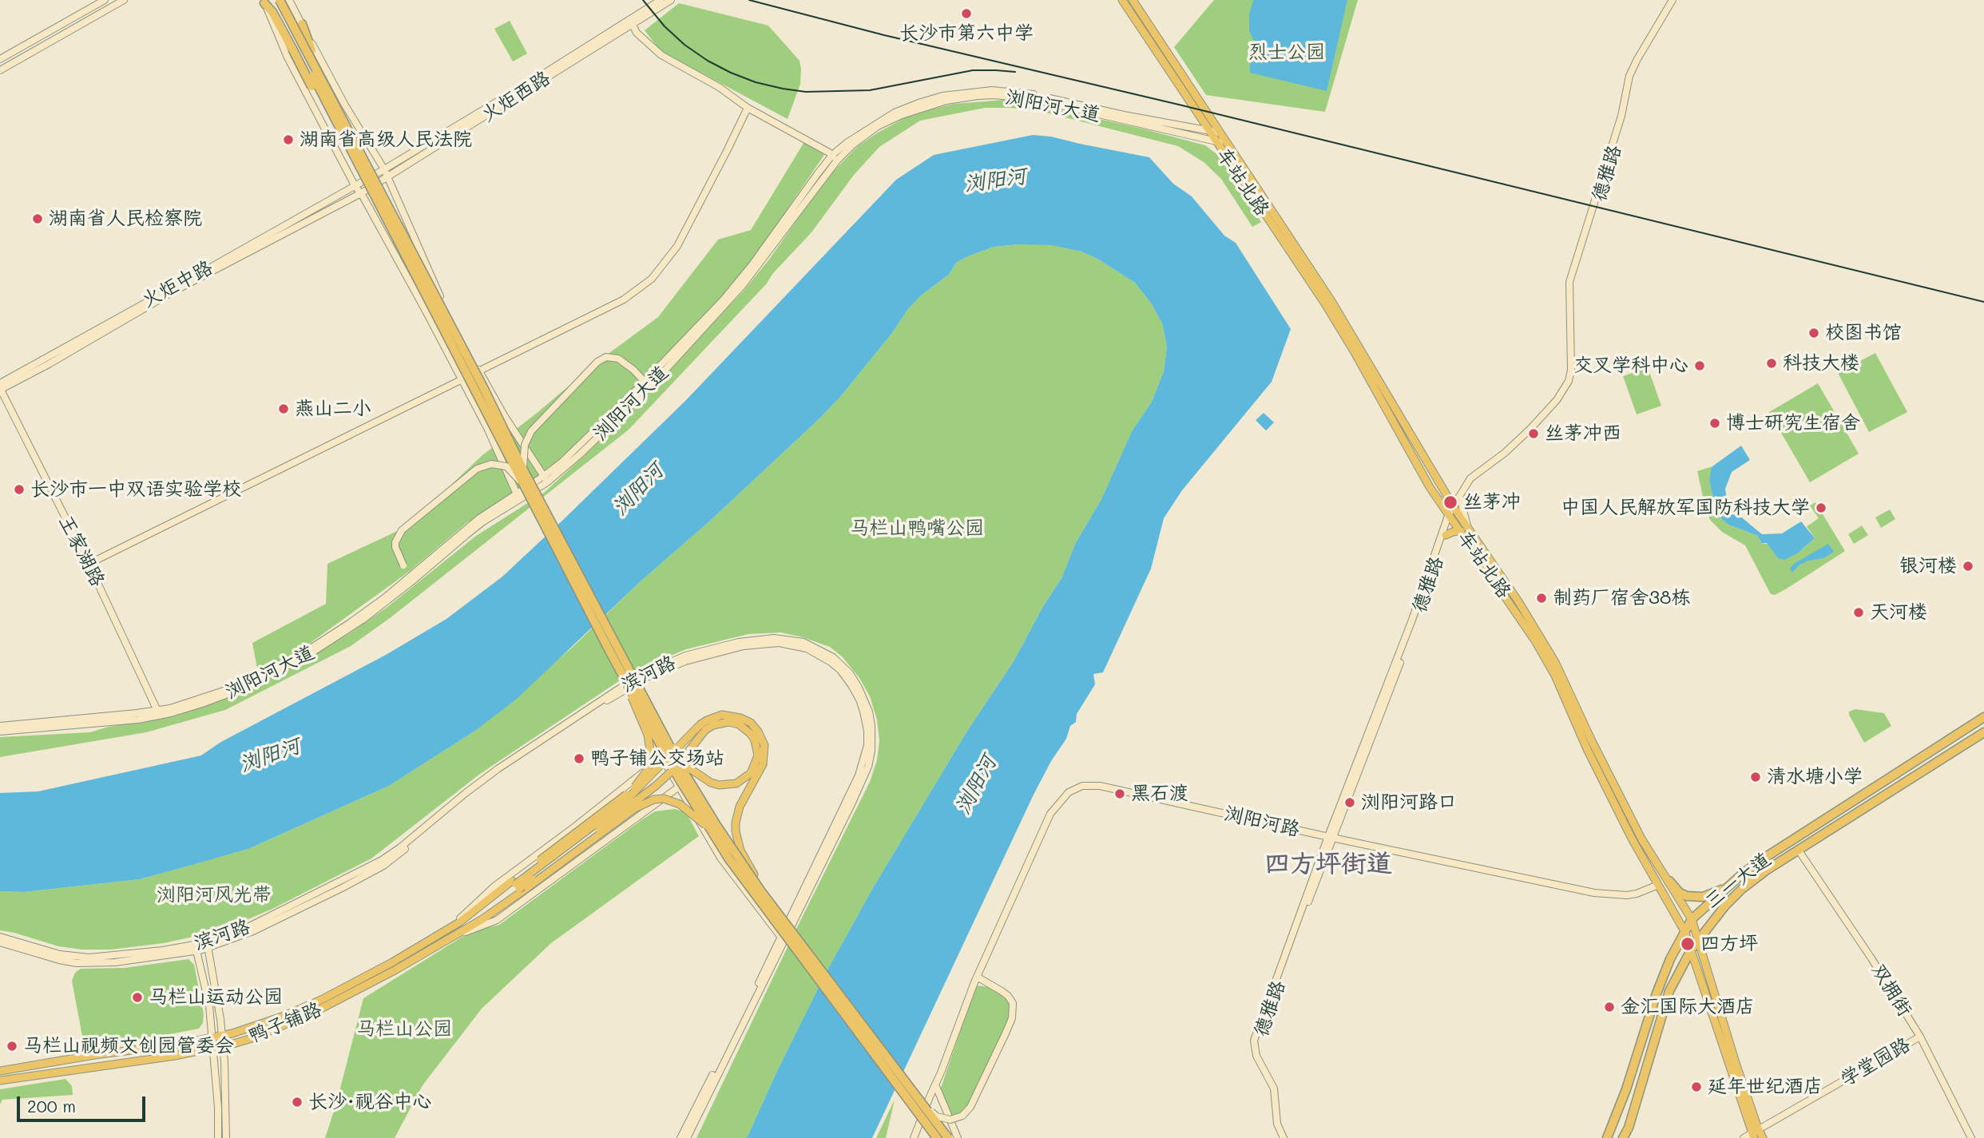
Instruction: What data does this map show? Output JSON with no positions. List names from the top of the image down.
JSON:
{
  "streets": {
    "highway": ["三一大道"],
    "main road": ["车站北路", "鸭子铺路"],
    "street": [
      "火炬西路",
      "浏阳河大道",
      "德雅路",
      "火炬中路",
      "王家湖路",
      "滨河路",
      "浏阳河路",
      "双拥街",
      "学堂园路"
    ]
  },
  "crossings": [
    ["火炬西路", "火炬中路"],
    ["火炬西路", "王家湖路"],
    ["浏阳河大道", "车站北路"],
    ["浏阳河大道", "王家湖路"],
    ["德雅路", "车站北路"],
    ["德雅路", "浏阳河路"],
    ["车站北路", "浏阳河路"],
    ["车站北路", "三一大道"],
    ["车站北路", "学堂园路"],
    ["三一大道", "双拥街"],
    ["双拥街", "学堂园路"]
  ],
  "districts": ["四方坪街道"],
  "water": ["浏阳河"],
  "parks": [
    "烈士公园",
    "马栏山鸭嘴公园",
    "浏阳河风光带",
    "马栏山公园"
  ],
  "places": [
    "长沙市第六中学",
    "湖南省高级人民法院",
    "湖南省人民检察院",
    "校图书馆",
    "科技大楼",
    "交叉学科中心",
    "燕山二小",
    "博士研究生宿舍",
    "丝茅冲西",
    "长沙市一中双语实验学校",
    "丝茅冲",
    "中国人民解放军国防科技大学",
    "银河楼",
    "制药厂宿舍38栋",
    "天河楼",
    "鸭子铺公交场站",
    "清水塘小学",
    "黑石渡",
    "浏阳河路口",
    "四方坪",
    "马栏山运动公园",
    "金汇国际大酒店",
    "马栏山视频文创园管委会",
    "延年世纪酒店",
    "长沙·视谷中心"
  ],
  "scale_bar": "200 m"
}
